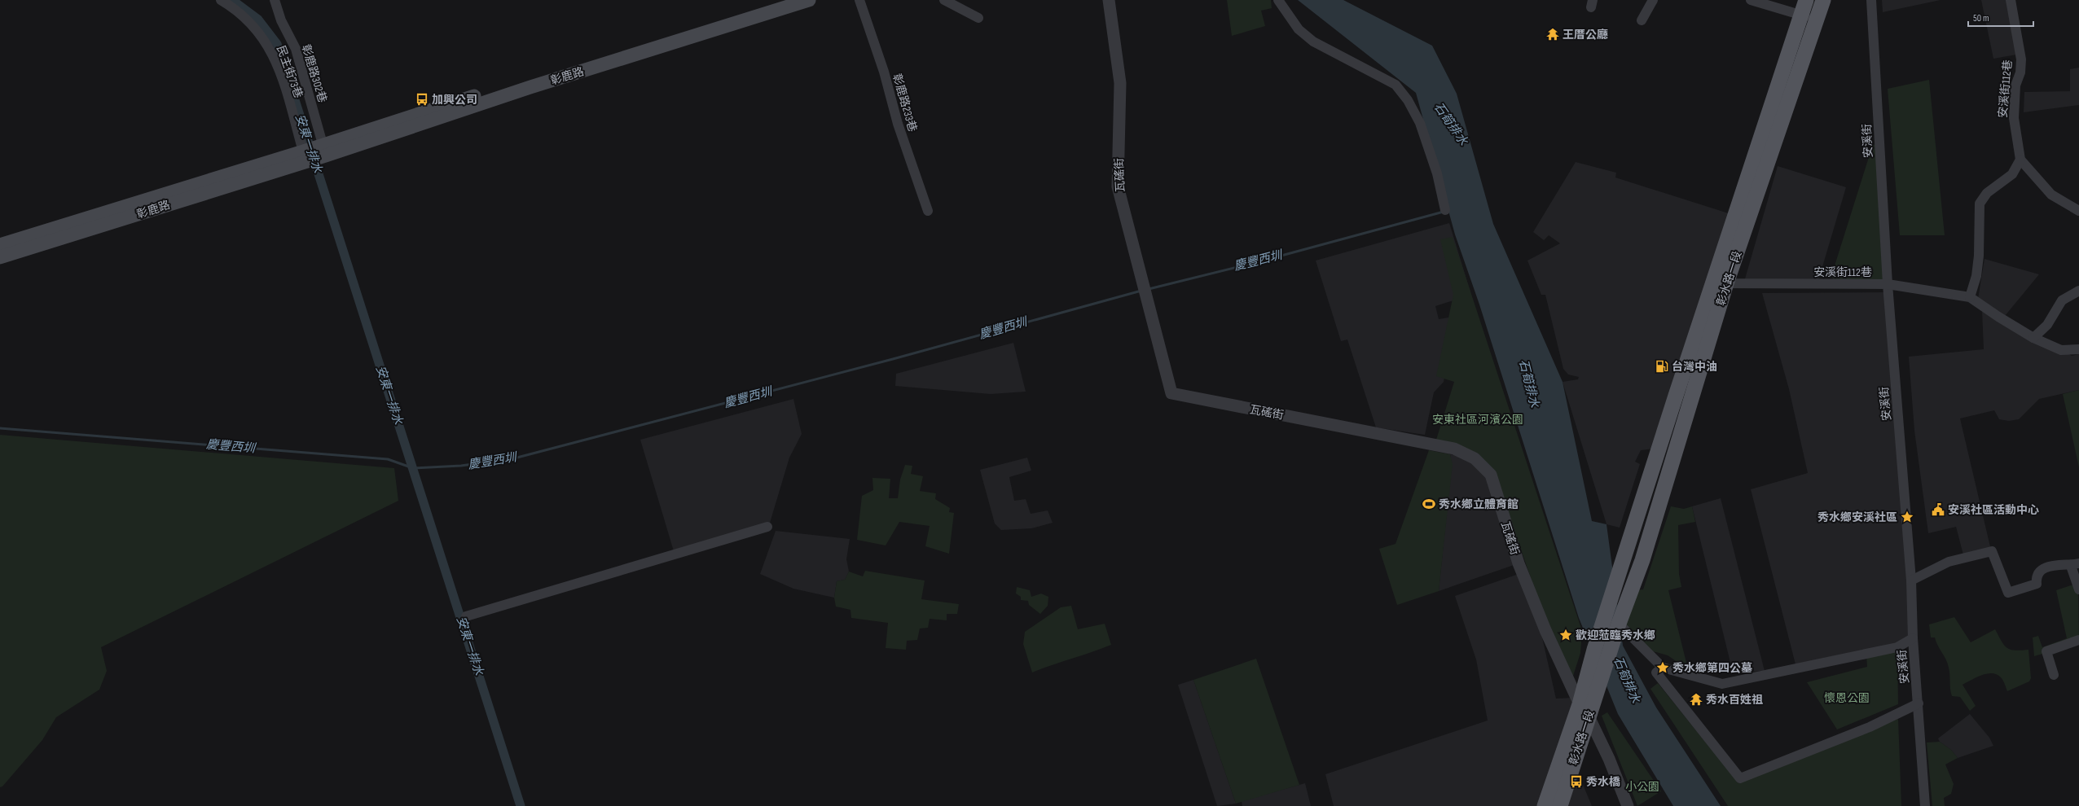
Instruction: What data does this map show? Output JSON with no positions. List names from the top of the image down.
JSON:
{
  "streets": {
    "main road": ["彰鹿路", "彰水路一段"],
    "street": [
      "民主街73巷",
      "彰鹿路302巷",
      "安溪街112巷",
      "彰鹿路233巷",
      "安溪街",
      "瓦磘街"
    ]
  },
  "crossings": [
    ["民主街73巷", "彰鹿路"],
    ["彰鹿路302巷", "彰鹿路"],
    ["安溪街112巷", "安溪街"],
    ["安溪街112巷", "彰水路一段"],
    ["瓦磘街", "彰水路一段"]
  ],
  "water": ["石筍排水", "安東一排水", "慶豐西圳"],
  "parks": ["安東社區河濱公園", "懷恩公園", "小公園"],
  "places": {
    "temple": ["王厝公廳", "秀水百姓祖"],
    "bus stop": ["加興公司", "秀水橋"],
    "fuel station": ["台灣中油"],
    "sports": ["秀水鄉立體育館"],
    "public building": ["安溪社區活動中心"],
    "place": ["秀水鄉安溪社區", "歡迎蒞臨秀水鄉", "秀水鄉第四公墓"]
  },
  "scale_bar": "50 m"
}
